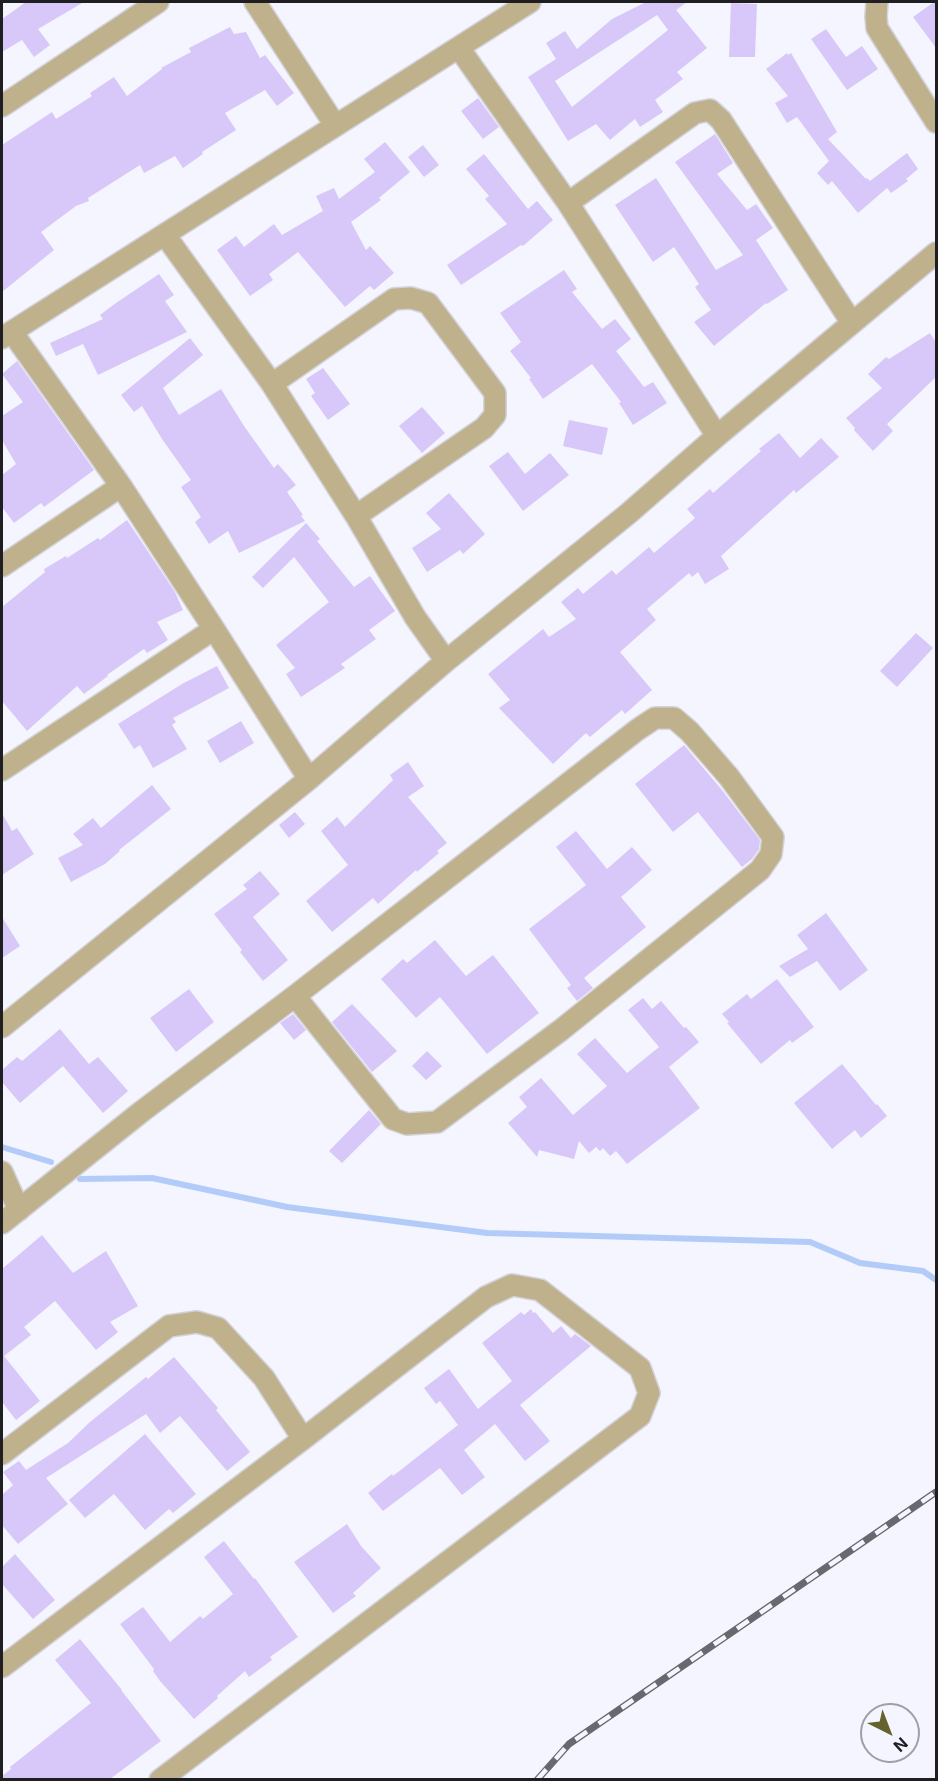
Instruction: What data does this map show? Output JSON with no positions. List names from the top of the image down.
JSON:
{
  "north": "bottom right"
}
